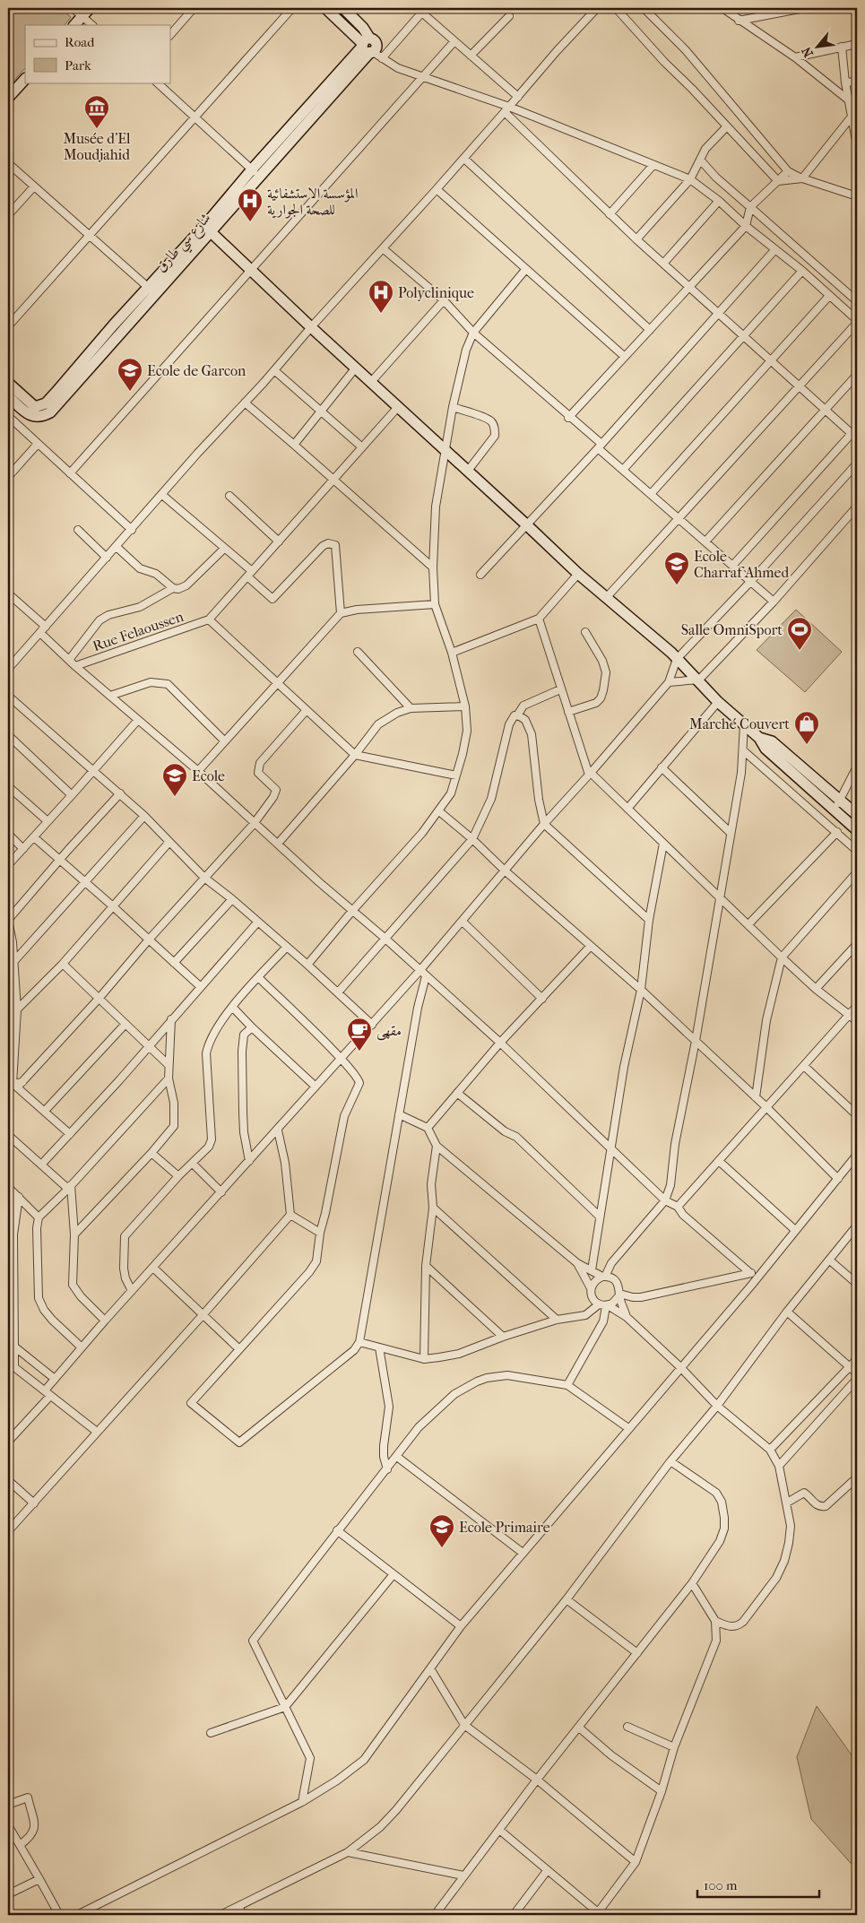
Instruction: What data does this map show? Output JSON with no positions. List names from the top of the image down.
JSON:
{
  "streets": {
    "street": ["شارع سي طارق", "Rue Felaoussen"]
  },
  "places": {
    "museum": ["Musée d'El Moudjahid"],
    "hospital": ["المؤسسة الاستشفائية للصحة الجوارية", "Polyclinique"],
    "school or university": [
      "Ecole de Garcon",
      "Ecole Charraf Ahmed",
      "Ecole",
      "Ecole Primaire"
    ],
    "sports": ["Salle OmniSport"],
    "shop": ["Marché Couvert"],
    "cafe": ["مقهى"]
  },
  "legend": ["Road", "Park"],
  "scale_bar": "100 m",
  "north": "bottom left"
}
